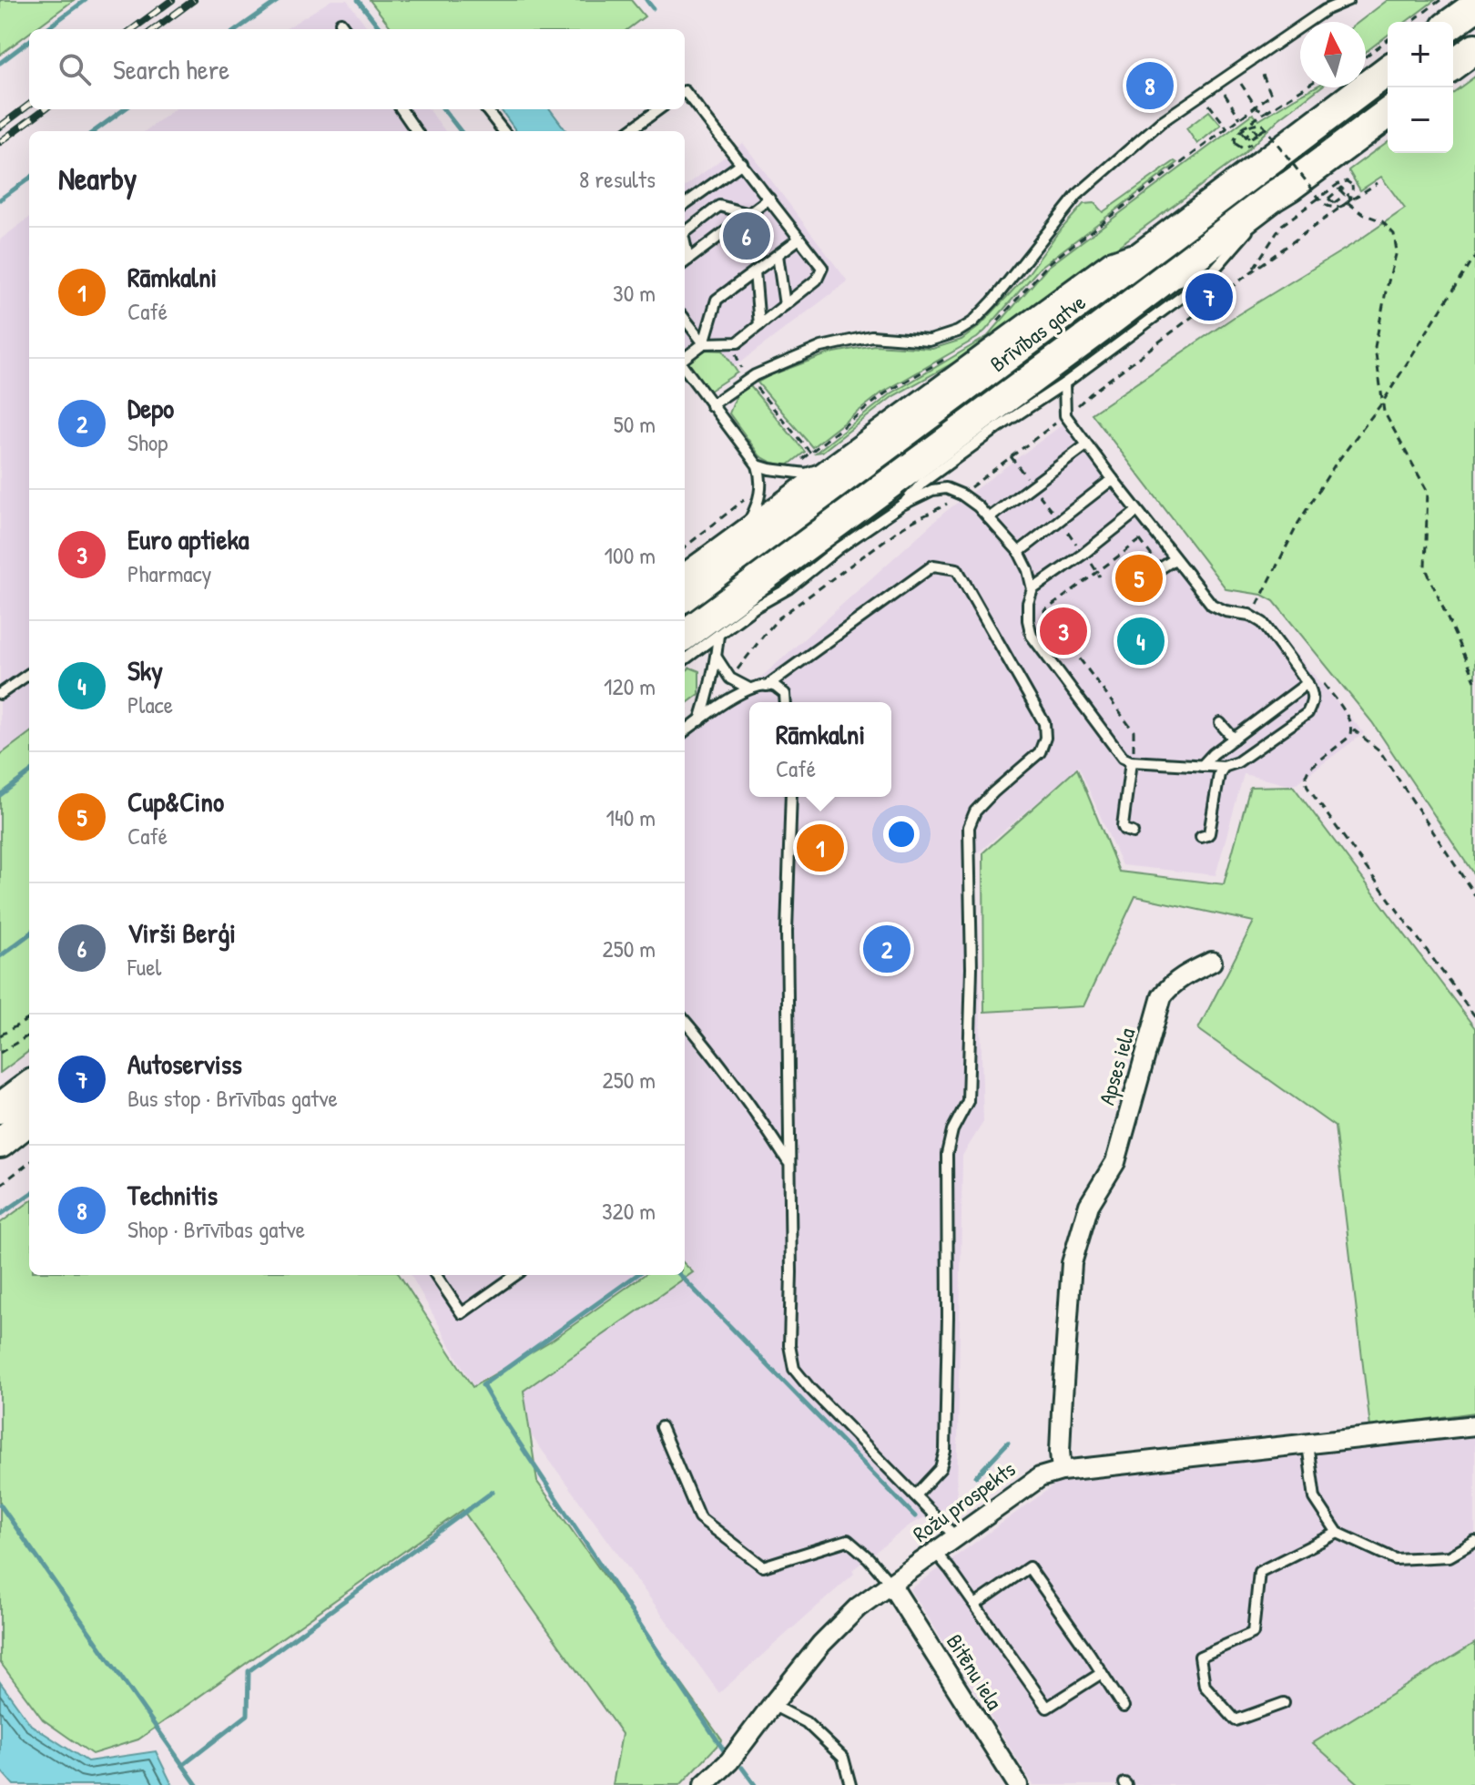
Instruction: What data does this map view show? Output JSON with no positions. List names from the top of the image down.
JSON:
{
  "streets": {
    "highway": ["Brīvības gatve"],
    "street": ["Apses iela", "Rožu prospekts", "Bitēnu iela"]
  },
  "crossings": [
    ["Apses iela", "Rožu prospekts"],
    ["Rožu prospekts", "Bitēnu iela"]
  ],
  "north": "top",
  "page": {
    "map_buttons": ["+", "−"],
    "search": "Search here",
    "pins": [
      "8",
      "6",
      "7",
      "5",
      "3",
      "4",
      "1",
      "2"
    ],
    "heading": ["Nearby", "8 results"],
    "list": [
      {
        "mark": "1",
        "name": "Rāmkalni",
        "note": "Café",
        "value": "30 m"
      },
      {
        "mark": "2",
        "name": "Depo",
        "note": "Shop",
        "value": "50 m"
      },
      {
        "mark": "3",
        "name": "Euro aptieka",
        "note": "Pharmacy",
        "value": "100 m"
      },
      {
        "mark": "4",
        "name": "Sky",
        "note": "Place",
        "value": "120 m"
      },
      {
        "mark": "5",
        "name": "Cup&Cino",
        "note": "Café",
        "value": "140 m"
      },
      {
        "mark": "6",
        "name": "Virši Berģi",
        "note": "Fuel",
        "value": "250 m"
      },
      {
        "mark": "7",
        "name": "Autoserviss",
        "note": "Bus stop · Brīvības gatve",
        "value": "250 m"
      },
      {
        "mark": "8",
        "name": "Technitis",
        "note": "Shop · Brīvības gatve",
        "value": "320 m"
      }
    ],
    "popup": ["Rāmkalni", "Café"]
  }
}
